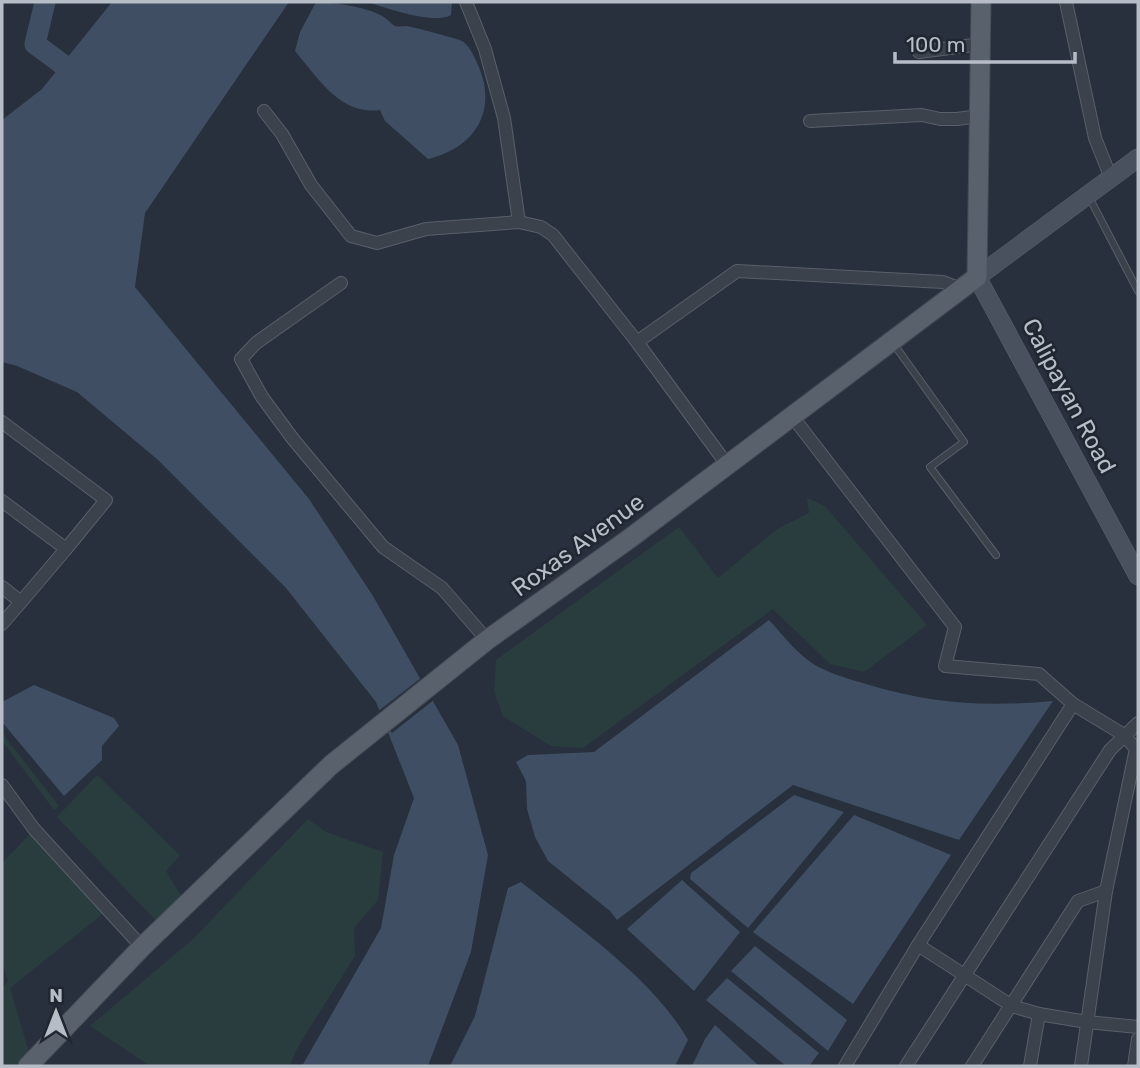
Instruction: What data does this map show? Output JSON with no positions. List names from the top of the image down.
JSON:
{
  "streets": {
    "main road": ["Calipayan Road", "Roxas Avenue"]
  },
  "crossings": [
    ["Calipayan Road", "Roxas Avenue"]
  ],
  "scale_bar": "100 m",
  "north": "top"
}
